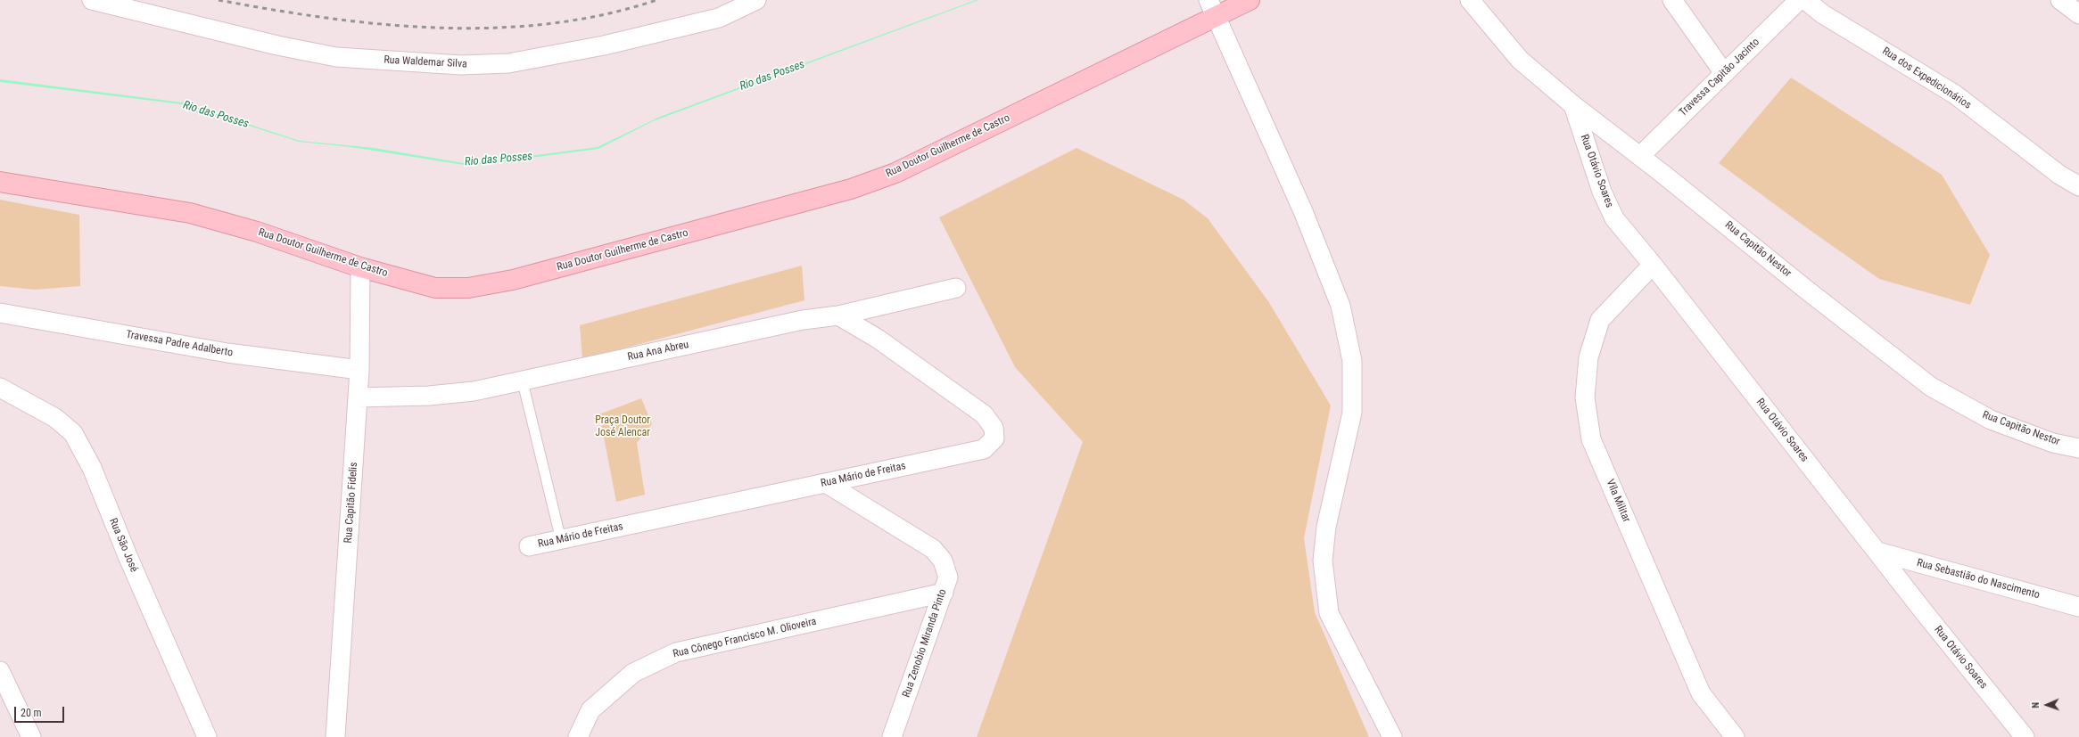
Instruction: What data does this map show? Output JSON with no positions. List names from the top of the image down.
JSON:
{
  "streets": {
    "main road": ["Rua Doutor Guilherme de Castro"],
    "street": [
      "Rua Waldemar Silva",
      "Travessa Capitão Jacinto",
      "Rua dos Expedicionários",
      "Rua Otávio Soares",
      "Rua Capitão Nestor",
      "Travessa Padre Adalberto",
      "Rua Ana Abreu",
      "Rua Mário de Freitas",
      "Vila Militar",
      "Rua Capitão Fidelis",
      "Rua São José",
      "Rua Sebastião do Nascimento",
      "Rua Cônego Francisco M. Olioveira",
      "Rua Zenobio Miranda Pinto"
    ]
  },
  "crossings": [
    ["Travessa Capitão Jacinto", "Rua Capitão Nestor"],
    ["Rua Doutor Guilherme de Castro", "Rua Capitão Fidelis"],
    ["Rua Otávio Soares", "Rua Capitão Nestor"],
    ["Rua Otávio Soares", "Vila Militar"],
    ["Rua Otávio Soares", "Rua Sebastião do Nascimento"],
    ["Travessa Padre Adalberto", "Rua Capitão Fidelis"],
    ["Rua Ana Abreu", "Rua Mário de Freitas"],
    ["Rua Ana Abreu", "Rua Capitão Fidelis"],
    ["Rua Mário de Freitas", "Rua Zenobio Miranda Pinto"],
    ["Rua Cônego Francisco M. Olioveira", "Rua Zenobio Miranda Pinto"]
  ],
  "water": ["Rio das Posses"],
  "parks": ["Praça Doutor José Alencar"],
  "scale_bar": "20 m",
  "north": "left"
}
